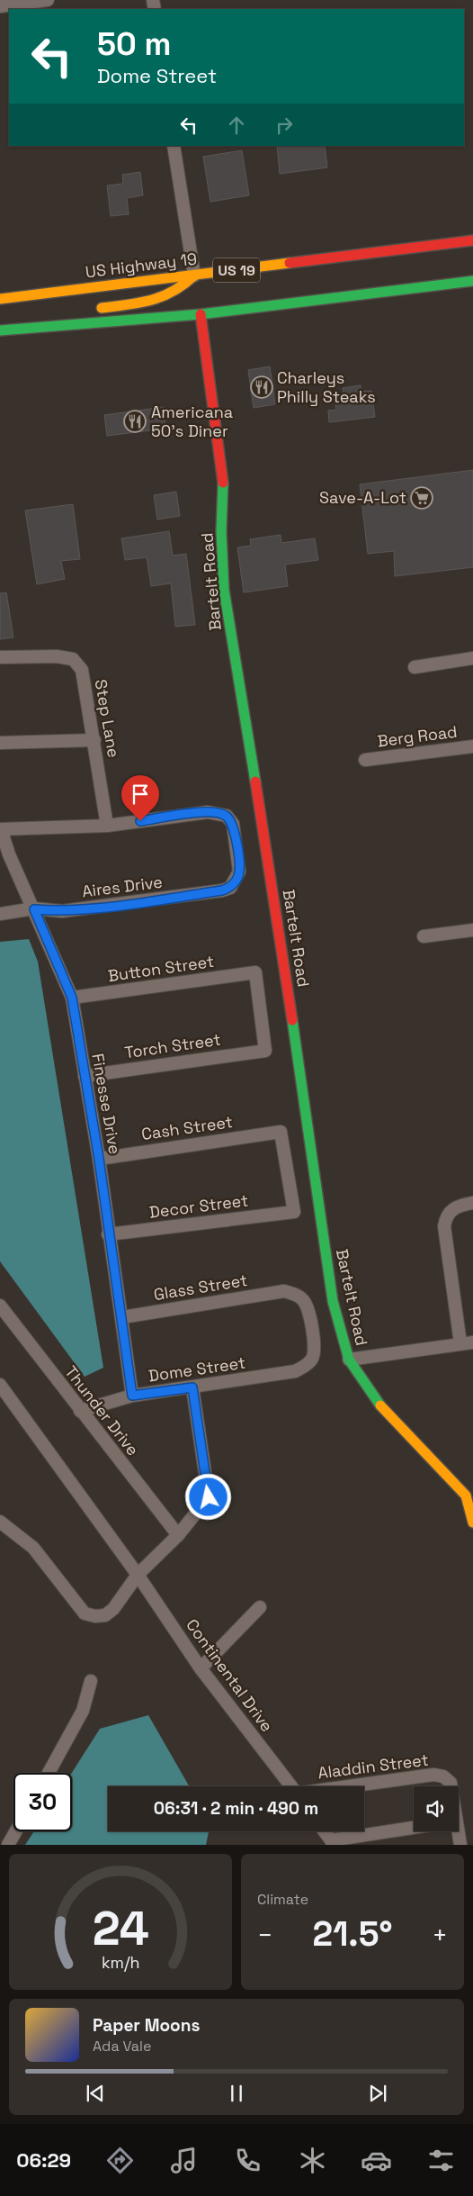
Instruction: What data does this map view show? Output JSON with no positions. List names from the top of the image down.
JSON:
{
  "streets": {
    "main road": ["US Highway 19", "US 19", "Bartelt Road"],
    "street": [
      "Step Lane",
      "Berg Road",
      "Aires Drive",
      "Button Street",
      "Torch Street",
      "Finesse Drive",
      "Cash Street",
      "Decor Street",
      "Glass Street",
      "Dome Street",
      "Thunder Drive",
      "Continental Drive",
      "Aladdin Street"
    ]
  },
  "crossings": [
    ["Step Lane", "Aires Drive"],
    ["Aires Drive", "Finesse Drive"],
    ["Button Street", "Torch Street"],
    ["Button Street", "Finesse Drive"],
    ["Torch Street", "Finesse Drive"],
    ["Finesse Drive", "Cash Street"],
    ["Finesse Drive", "Decor Street"],
    ["Finesse Drive", "Glass Street"],
    ["Finesse Drive", "Dome Street"],
    ["Cash Street", "Decor Street"],
    ["Glass Street", "Dome Street"],
    ["Dome Street", "Thunder Drive"]
  ],
  "places": {
    "restaurant": ["Charleys Philly Steaks", "Americana 50's Diner"],
    "supermarket": ["Save-A-Lot"]
  },
  "page": {
    "turn": ["50 m", "Dome Street"],
    "limit": "30",
    "trip": "06:31 · 2 min · 490 m",
    "tile": "Climate",
    "heat": ["−", "21.5°", "+"],
    "song": ["Paper Moons", "Ada Vale"],
    "tabs": "06:29",
    "gauge": ["24", "km/h"]
  }
}
